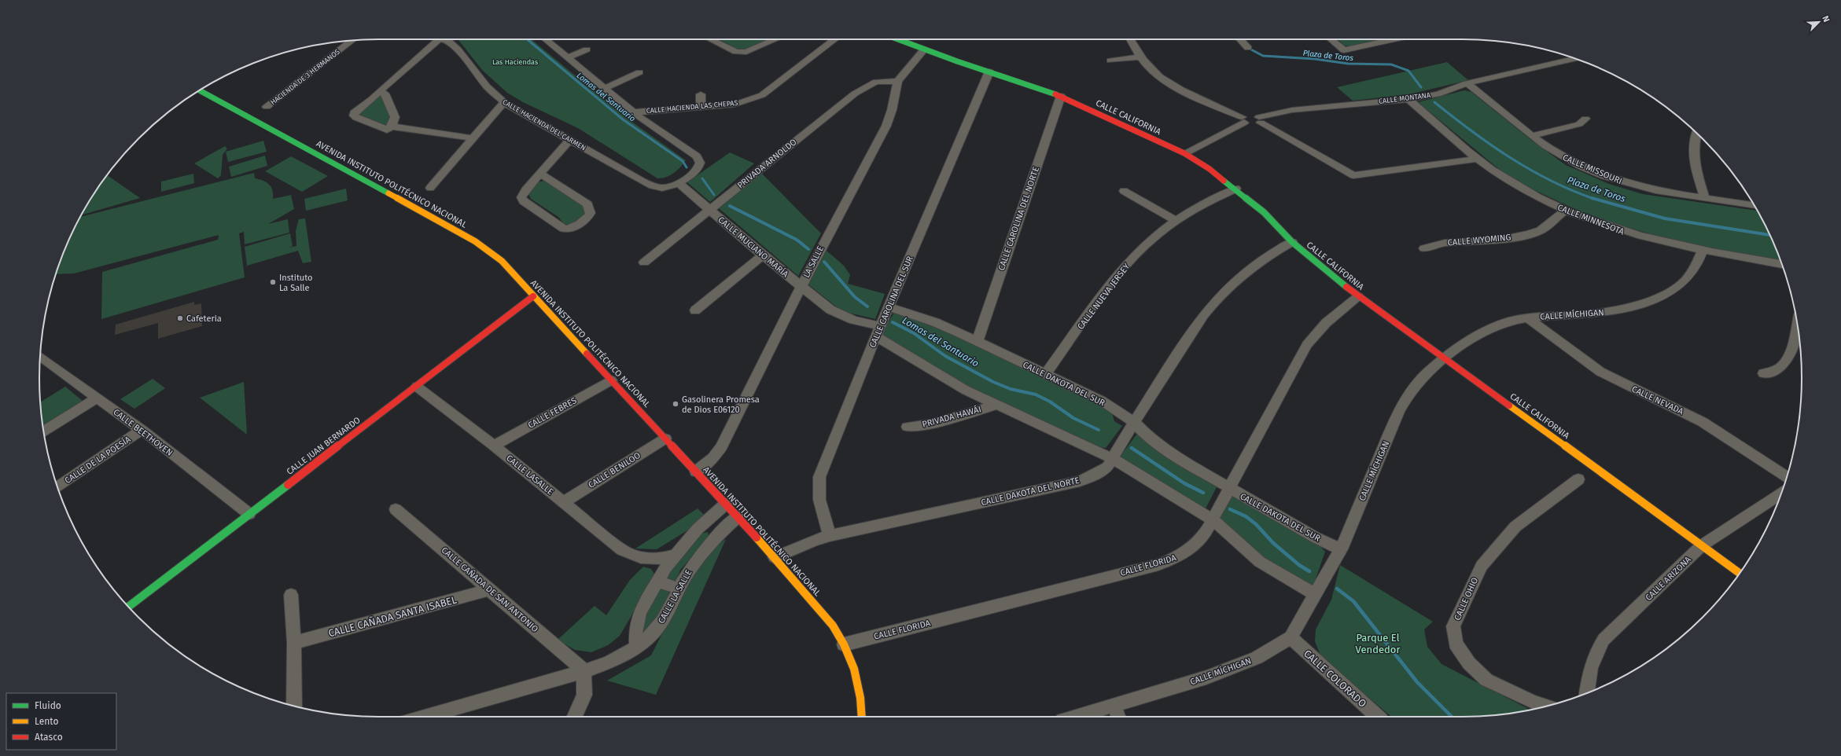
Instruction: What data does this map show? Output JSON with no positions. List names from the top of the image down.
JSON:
{
  "streets": {
    "main road": ["CALLE CALIFORNIA", "AVENIDA INSTITUTO POLITÉCNICO NACIONAL", "CALLE JUAN BERNARDO"],
    "street": [
      "HACIENDA DE 3 HERMANOS",
      "CALLE MONTANA",
      "CALLE HACIENDA LAS CHEPAS",
      "CALLE HACIENDA DEL CARMEN",
      "PRIVADA ARNOLDO",
      "CALLE MISSOURI",
      "CALLE CAROLINA DEL NORTE",
      "CALLE MINNESOTA",
      "CALLE WYOMING",
      "CALLE MUCIANO MARÍA",
      "LA SALLE",
      "CALLE NUEVA JERSEY",
      "CALLE CAROLINA DEL SUR",
      "CALLE MÍCHIGAN",
      "CALLE DAKOTA DEL SUR",
      "CALLE NEVADA",
      "CALLE FEBRES",
      "PRIVADA HAWÁI",
      "CALLE BEETHOVEN",
      "CALLE DE LA POESÍA",
      "CALLE BENILOO",
      "CALLE LASALLE",
      "CALLE DAKOTA DEL NORTE",
      "CALLE FLORIDA",
      "CALLE ARIZONA",
      "CALLE CAÑADA DE SAN ANTONIO",
      "CALLE LA SALLE",
      "CALLE OHIO",
      "CALLE CAÑADA SANTA ISABEL",
      "CALLE COLORADO"
    ]
  },
  "crossings": [
    ["CALLE MONTANA", "CALLE MISSOURI"],
    ["CALLE MONTANA", "CALLE MINNESOTA"],
    ["CALLE CALIFORNIA", "CALLE CAROLINA DEL NORTE"],
    ["CALLE CALIFORNIA", "LA SALLE"],
    ["CALLE CALIFORNIA", "CALLE NUEVA JERSEY"],
    ["CALLE CALIFORNIA", "CALLE CAROLINA DEL SUR"],
    ["CALLE CALIFORNIA", "CALLE MÍCHIGAN"],
    ["CALLE CALIFORNIA", "CALLE DAKOTA DEL NORTE"],
    ["CALLE CALIFORNIA", "CALLE FLORIDA"],
    ["CALLE CALIFORNIA", "CALLE ARIZONA"],
    ["CALLE HACIENDA DEL CARMEN", "CALLE MUCIANO MARÍA"],
    ["PRIVADA ARNOLDO", "CALLE MUCIANO MARÍA"],
    ["PRIVADA ARNOLDO", "LA SALLE"],
    ["AVENIDA INSTITUTO POLITÉCNICO NACIONAL", "LA SALLE"],
    ["AVENIDA INSTITUTO POLITÉCNICO NACIONAL", "CALLE FEBRES"],
    ["AVENIDA INSTITUTO POLITÉCNICO NACIONAL", "CALLE JUAN BERNARDO"],
    ["AVENIDA INSTITUTO POLITÉCNICO NACIONAL", "CALLE BENILOO"],
    ["AVENIDA INSTITUTO POLITÉCNICO NACIONAL", "CALLE DAKOTA DEL NORTE"],
    ["AVENIDA INSTITUTO POLITÉCNICO NACIONAL", "CALLE FLORIDA"],
    ["AVENIDA INSTITUTO POLITÉCNICO NACIONAL", "CALLE LA SALLE"],
    ["CALLE CAROLINA DEL NORTE", "CALLE DAKOTA DEL SUR"],
    ["CALLE MINNESOTA", "CALLE WYOMING"],
    ["CALLE MINNESOTA", "CALLE MÍCHIGAN"],
    ["CALLE MUCIANO MARÍA", "LA SALLE"],
    ["CALLE MUCIANO MARÍA", "CALLE CAROLINA DEL SUR"],
    ["CALLE NUEVA JERSEY", "CALLE DAKOTA DEL SUR"],
    ["CALLE CAROLINA DEL SUR", "CALLE DAKOTA DEL SUR"],
    ["CALLE CAROLINA DEL SUR", "CALLE DAKOTA DEL NORTE"],
    ["CALLE MÍCHIGAN", "CALLE DAKOTA DEL SUR"],
    ["CALLE MÍCHIGAN", "CALLE NEVADA"],
    ["CALLE MÍCHIGAN", "CALLE COLORADO"],
    ["CALLE DAKOTA DEL SUR", "CALLE DAKOTA DEL NORTE"],
    ["CALLE DAKOTA DEL SUR", "CALLE FLORIDA"],
    ["CALLE FEBRES", "CALLE LASALLE"],
    ["CALLE BEETHOVEN", "CALLE JUAN BERNARDO"],
    ["CALLE BEETHOVEN", "CALLE DE LA POESÍA"],
    ["CALLE JUAN BERNARDO", "CALLE LASALLE"],
    ["CALLE BENILOO", "CALLE LASALLE"],
    ["CALLE CAÑADA DE SAN ANTONIO", "CALLE LA SALLE"],
    ["CALLE CAÑADA DE SAN ANTONIO", "CALLE CAÑADA SANTA ISABEL"]
  ],
  "water": ["Plaza de Toros", "Lomas del Santuario"],
  "parks": ["Las Haciendas", "Parque El Vendedor"],
  "places": ["Instituto La Salle", "Cafeteria", "Gasolinera Promesa de Dios E06120"],
  "legend": ["Fluido", "Lento", "Atasco"],
  "north": "top right"
}
